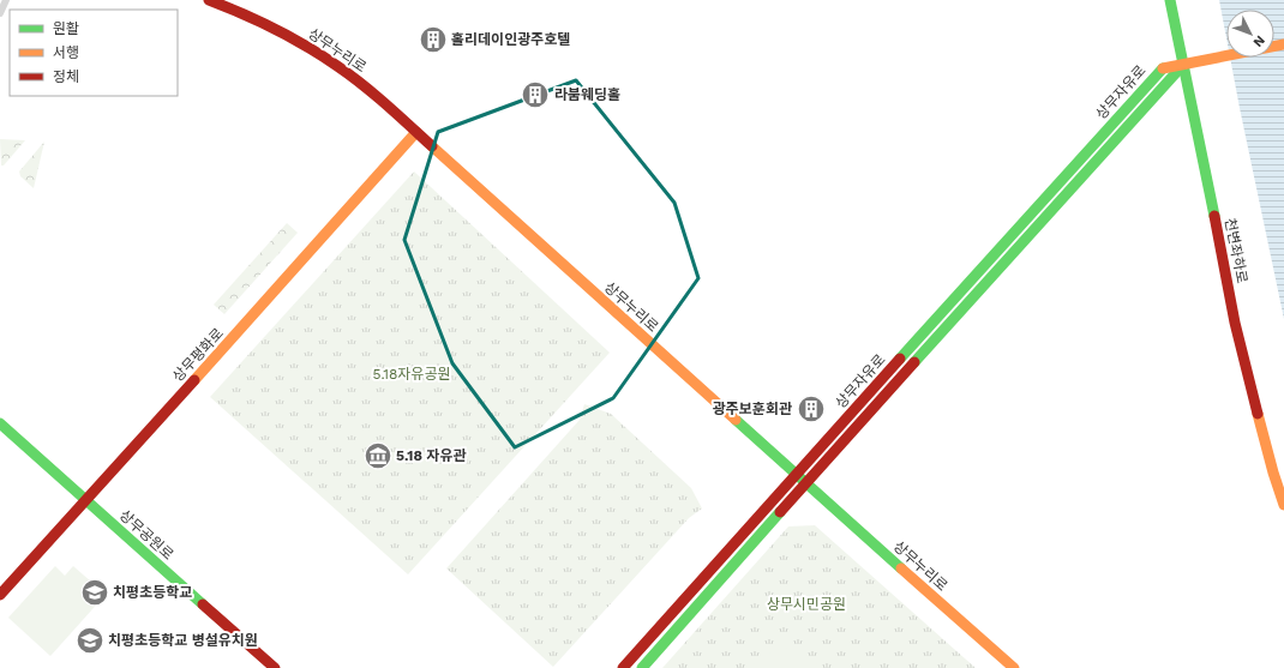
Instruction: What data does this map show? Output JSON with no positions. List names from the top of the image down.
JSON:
{
  "streets": {
    "street": [
      "상무누리로",
      "상무자유로",
      "천변좌하로",
      "상무평화로",
      "상무공원로"
    ]
  },
  "crossings": [
    ["상무누리로", "상무자유로"],
    ["상무누리로", "상무평화로"],
    ["상무자유로", "천변좌하로"],
    ["상무평화로", "상무공원로"]
  ],
  "parks": ["5.18자유공원", "상무시민공원"],
  "places": {
    "building": ["홀리데이인광주호텔", "라붐웨딩홀", "광주보훈회관"],
    "museum": ["5.18 자유관"],
    "school or university": ["치평초등학교", "치평초등학교 병설유치원"]
  },
  "legend": ["원활", "서행", "정체"],
  "north": "bottom right"
}
